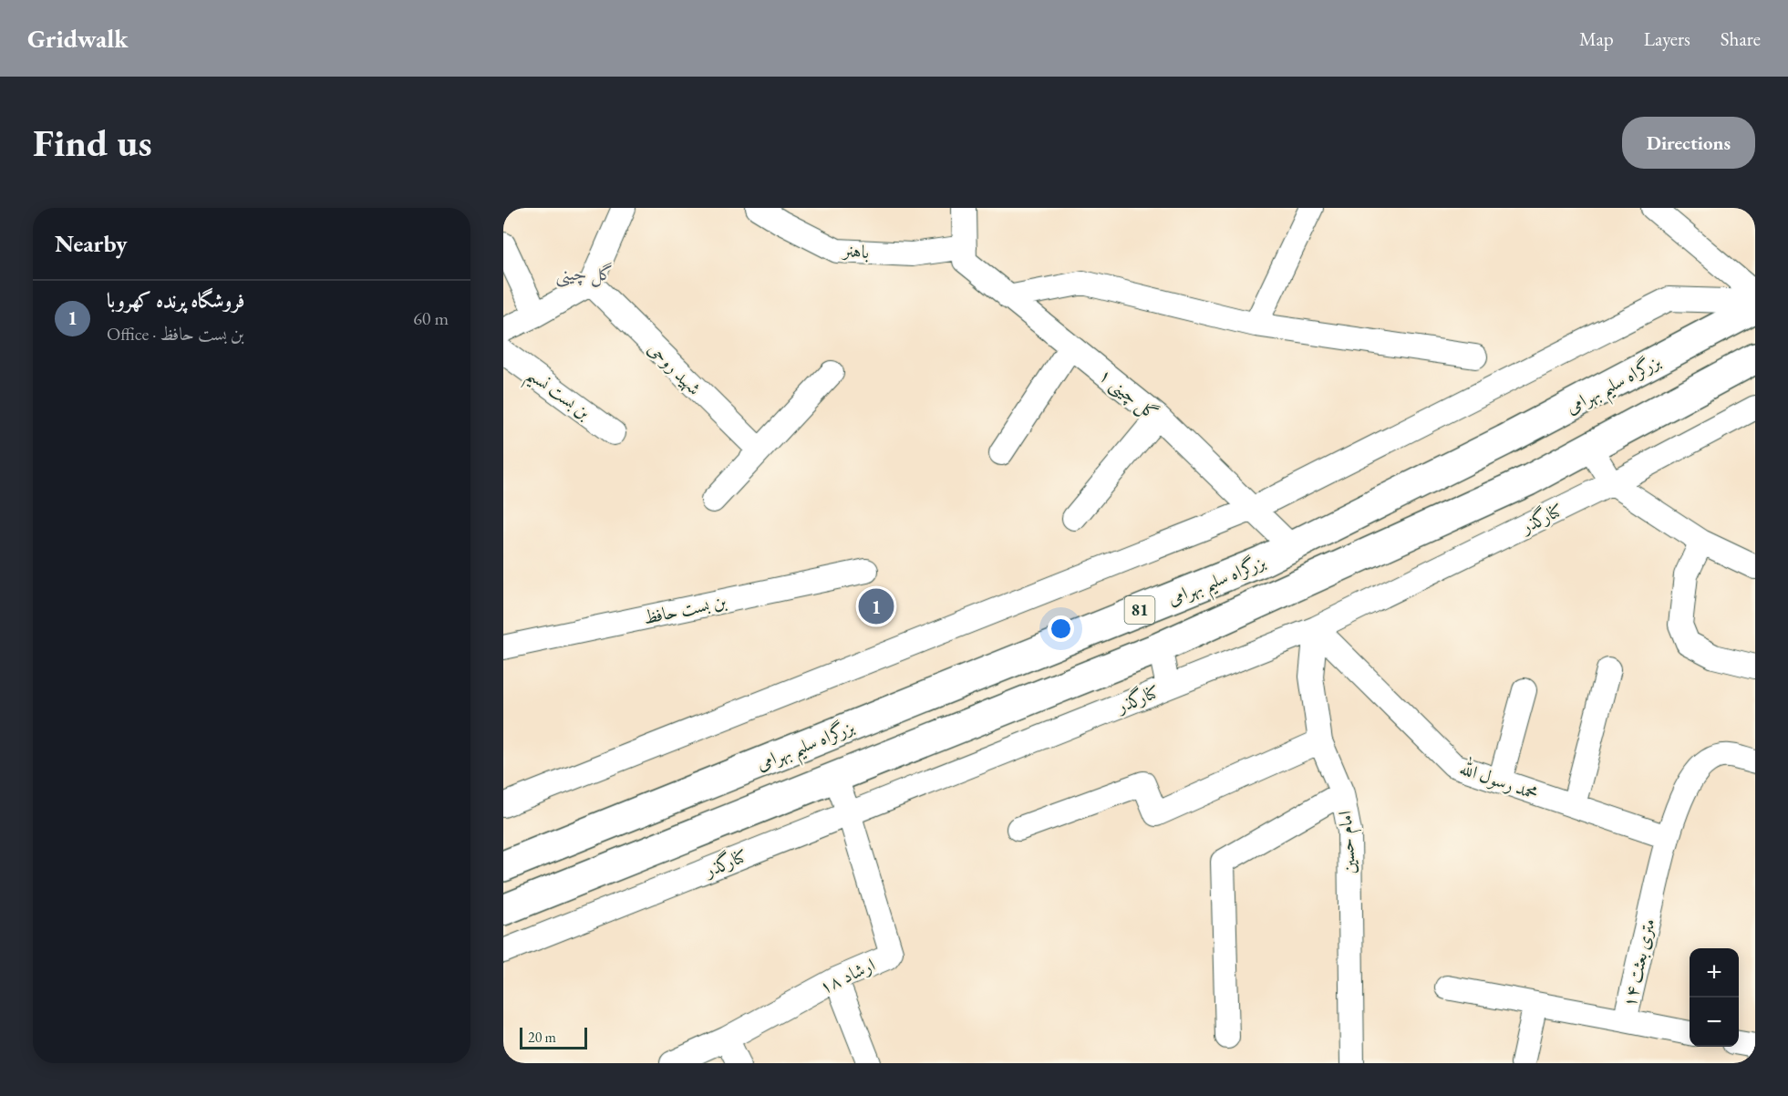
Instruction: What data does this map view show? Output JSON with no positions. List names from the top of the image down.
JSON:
{
  "streets": {
    "highway": ["بزرگراه سلیم بهرامی", "81"],
    "street": [
      "باهنر",
      "شهید روحی",
      "بن بست نسیم",
      "گل چینی ۱",
      "کنارگذر",
      "بن بست حافظ",
      "محمد رسول الله",
      "امام حسین",
      "۱۴ متری بعثت",
      "ارشاد ۱۸"
    ]
  },
  "crossings": [
    ["باهنر", "گل چینی ۱"],
    ["بزرگراه سلیم بهرامی", "گل چینی ۱"],
    ["کنارگذر", "محمد رسول الله"],
    ["کنارگذر", "امام حسین"],
    ["کنارگذر", "ارشاد ۱۸"],
    ["محمد رسول الله", "امام حسین"],
    ["محمد رسول الله", "۱۴ متری بعثت"]
  ],
  "districts": ["گل چینی"],
  "scale_bar": "20 m",
  "page": {
    "header": "Gridwalk",
    "nav": ["Map", "Layers", "Share"],
    "buttons": "Directions",
    "title": "Find us",
    "heading": "Nearby",
    "list": [
      {
        "mark": "1",
        "name": "فروشگاه پرنده کهروبا",
        "note": "Office · بن بست حافظ",
        "value": "60 m"
      }
    ],
    "pins": "1",
    "map_buttons": ["+", "−"],
    "scale": "20 m"
  }
}
